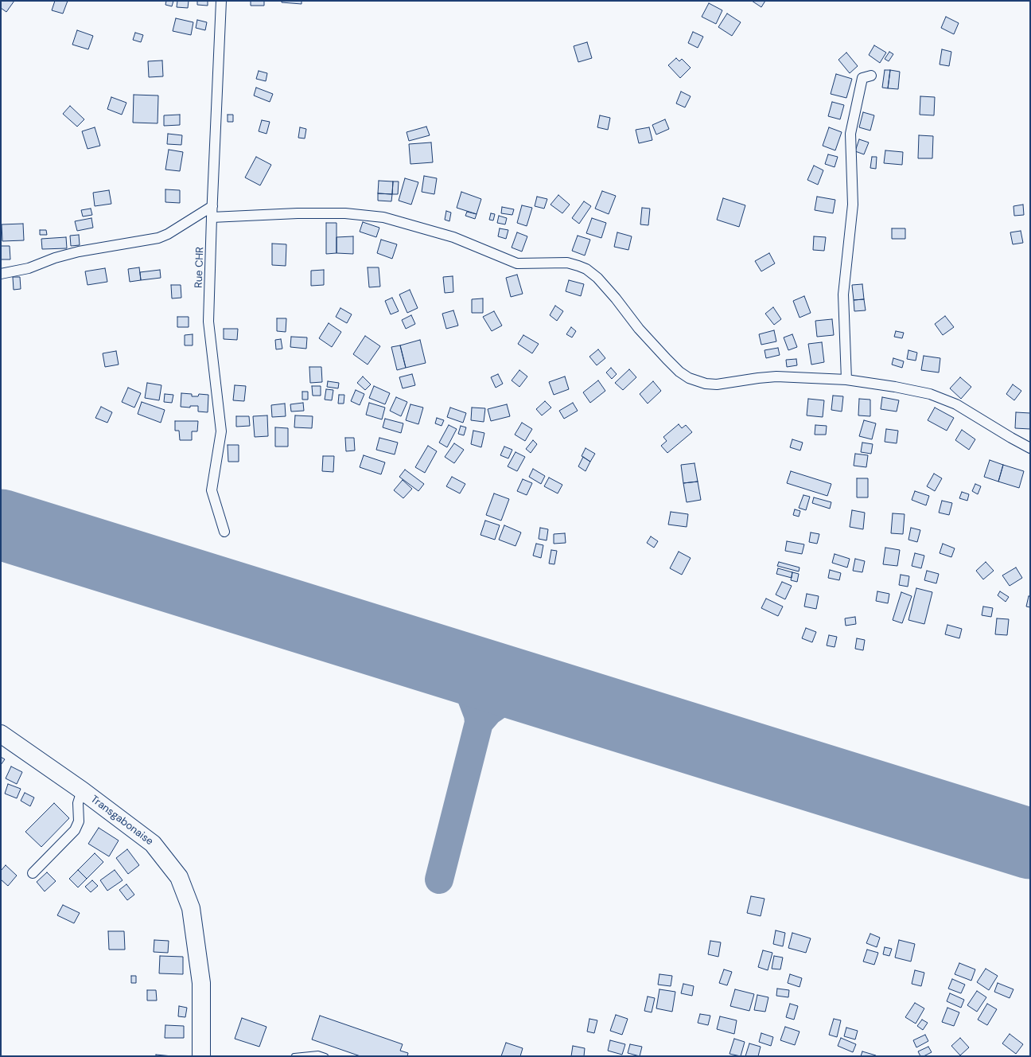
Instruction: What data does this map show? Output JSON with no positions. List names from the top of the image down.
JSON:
{
  "streets": {
    "highway": ["Transgabonaise"],
    "street": ["Rue CHR"]
  }
}
